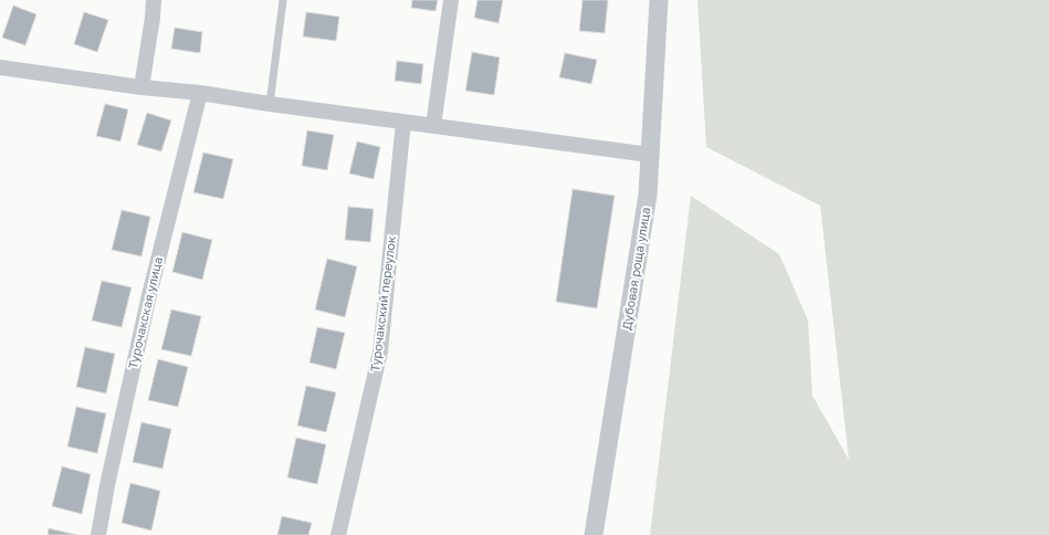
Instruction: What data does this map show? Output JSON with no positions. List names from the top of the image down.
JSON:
{
  "streets": {
    "street": ["Дубовая роща улица", "Турочакский переулок", "Турочакская улица"]
  }
}
